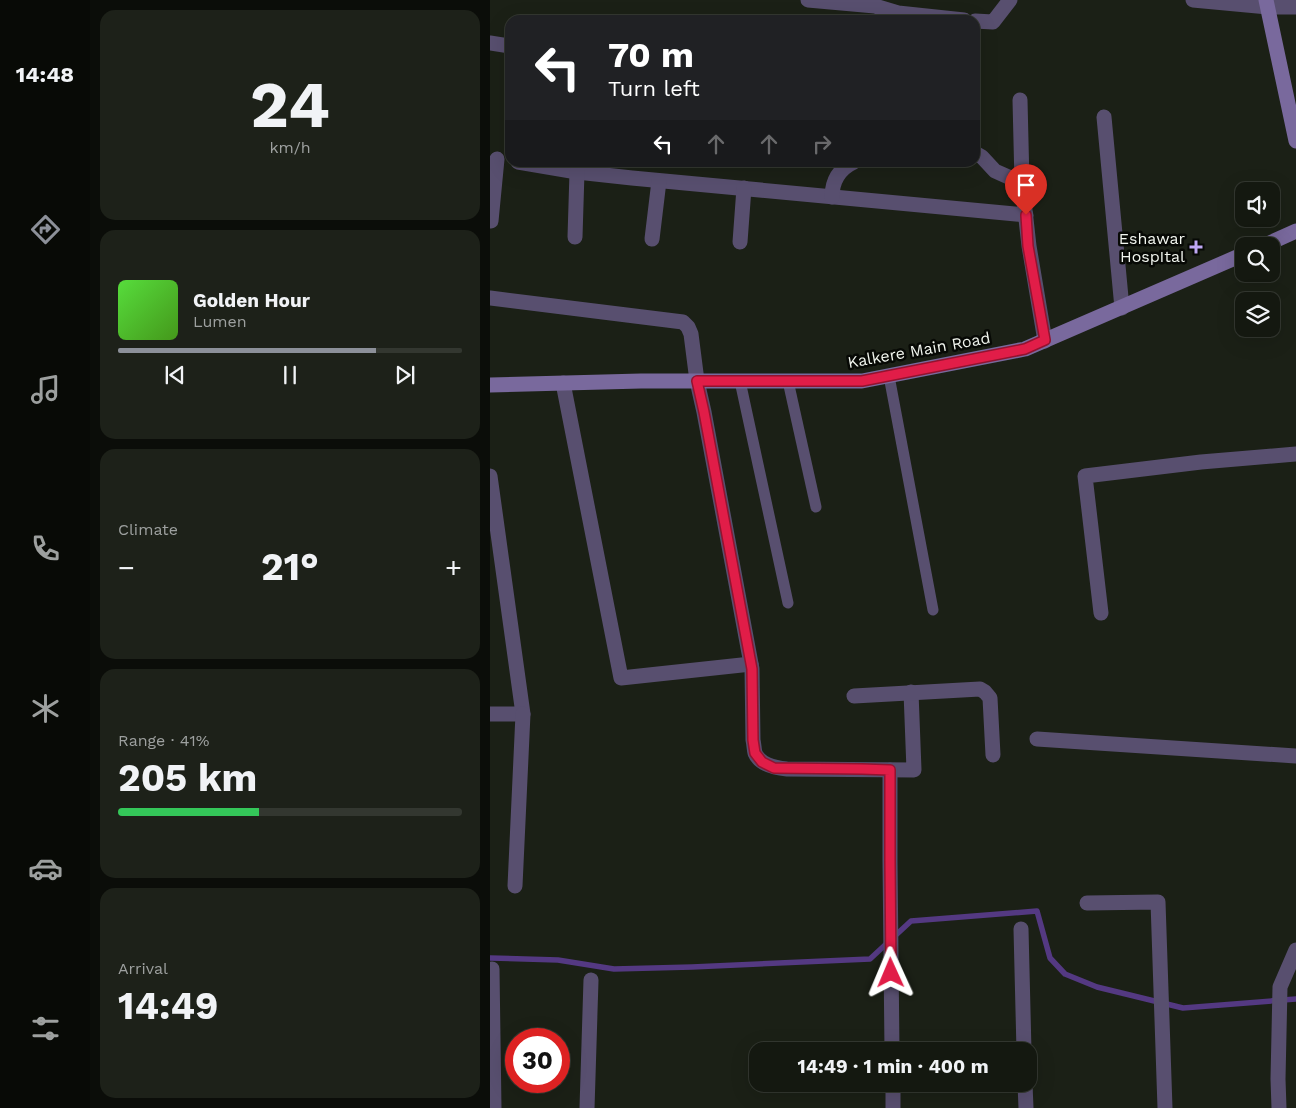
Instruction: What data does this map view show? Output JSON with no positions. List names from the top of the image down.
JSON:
{
  "streets": {
    "street": ["Kalkere Main Road"]
  },
  "places": {
    "health": ["Eshawar HospItal"]
  },
  "page": {
    "tabs": "14:48",
    "tile": [
      ["24", "km/h"],
      "Climate",
      ["Range · 41%", "205 km"],
      ["Arrival", "14:49"]
    ],
    "turn": ["70 m", "Turn left"],
    "song": ["Golden Hour", "Lumen"],
    "heat": ["−", "21°", "+"],
    "limit": "30",
    "trip": "14:49 · 1 min · 400 m"
  }
}
